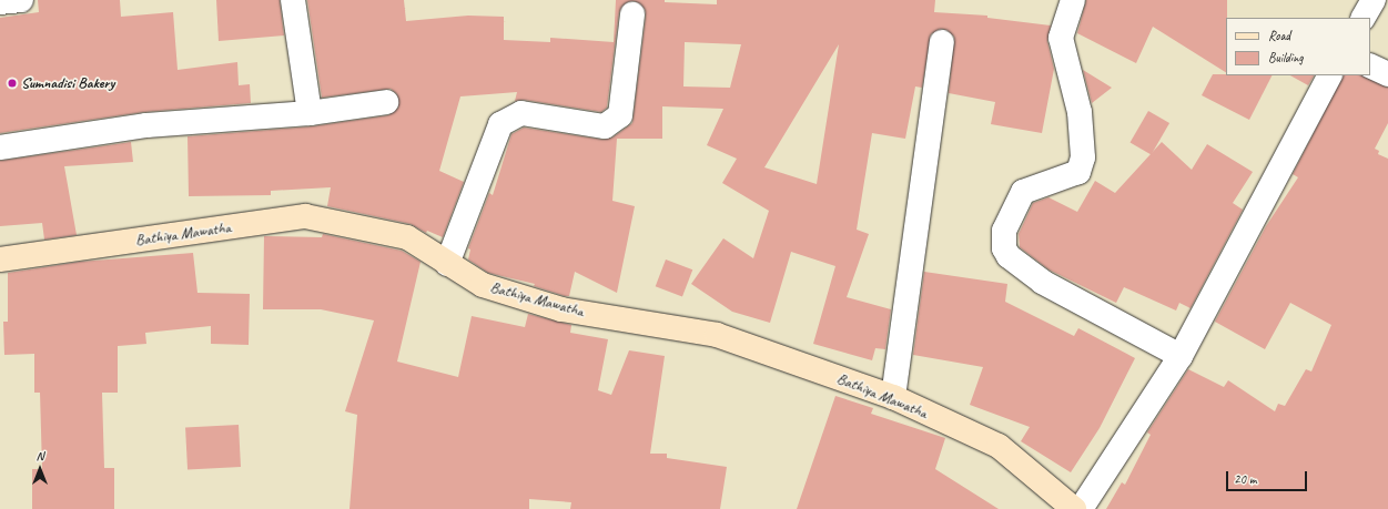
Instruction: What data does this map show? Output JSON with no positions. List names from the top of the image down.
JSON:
{
  "streets": {
    "street": ["Bathiya Mawatha"]
  },
  "places": ["Sumnadisi Bakery"],
  "legend": ["Road", "Building"],
  "scale_bar": "20 m",
  "north": "top"
}
